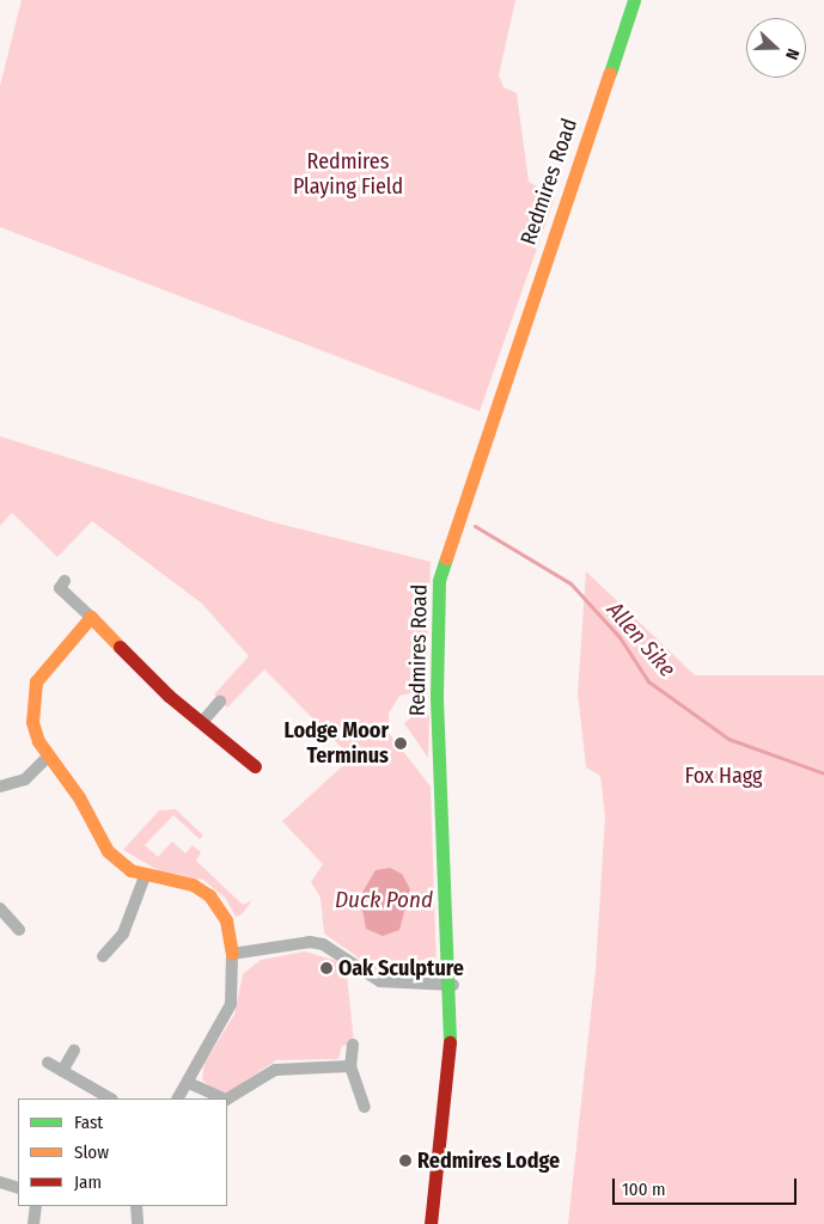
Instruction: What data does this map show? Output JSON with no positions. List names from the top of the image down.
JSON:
{
  "streets": {
    "street": ["Redmires Road"]
  },
  "water": ["Allen Sike", "Duck Pond"],
  "parks": ["Redmires Playing Field", "Fox Hagg"],
  "places": ["Lodge Moor Terminus", "Oak Sculpture", "Redmires Lodge"],
  "legend": ["Fast", "Slow", "Jam"],
  "scale_bar": "100 m",
  "north": "right"
}
